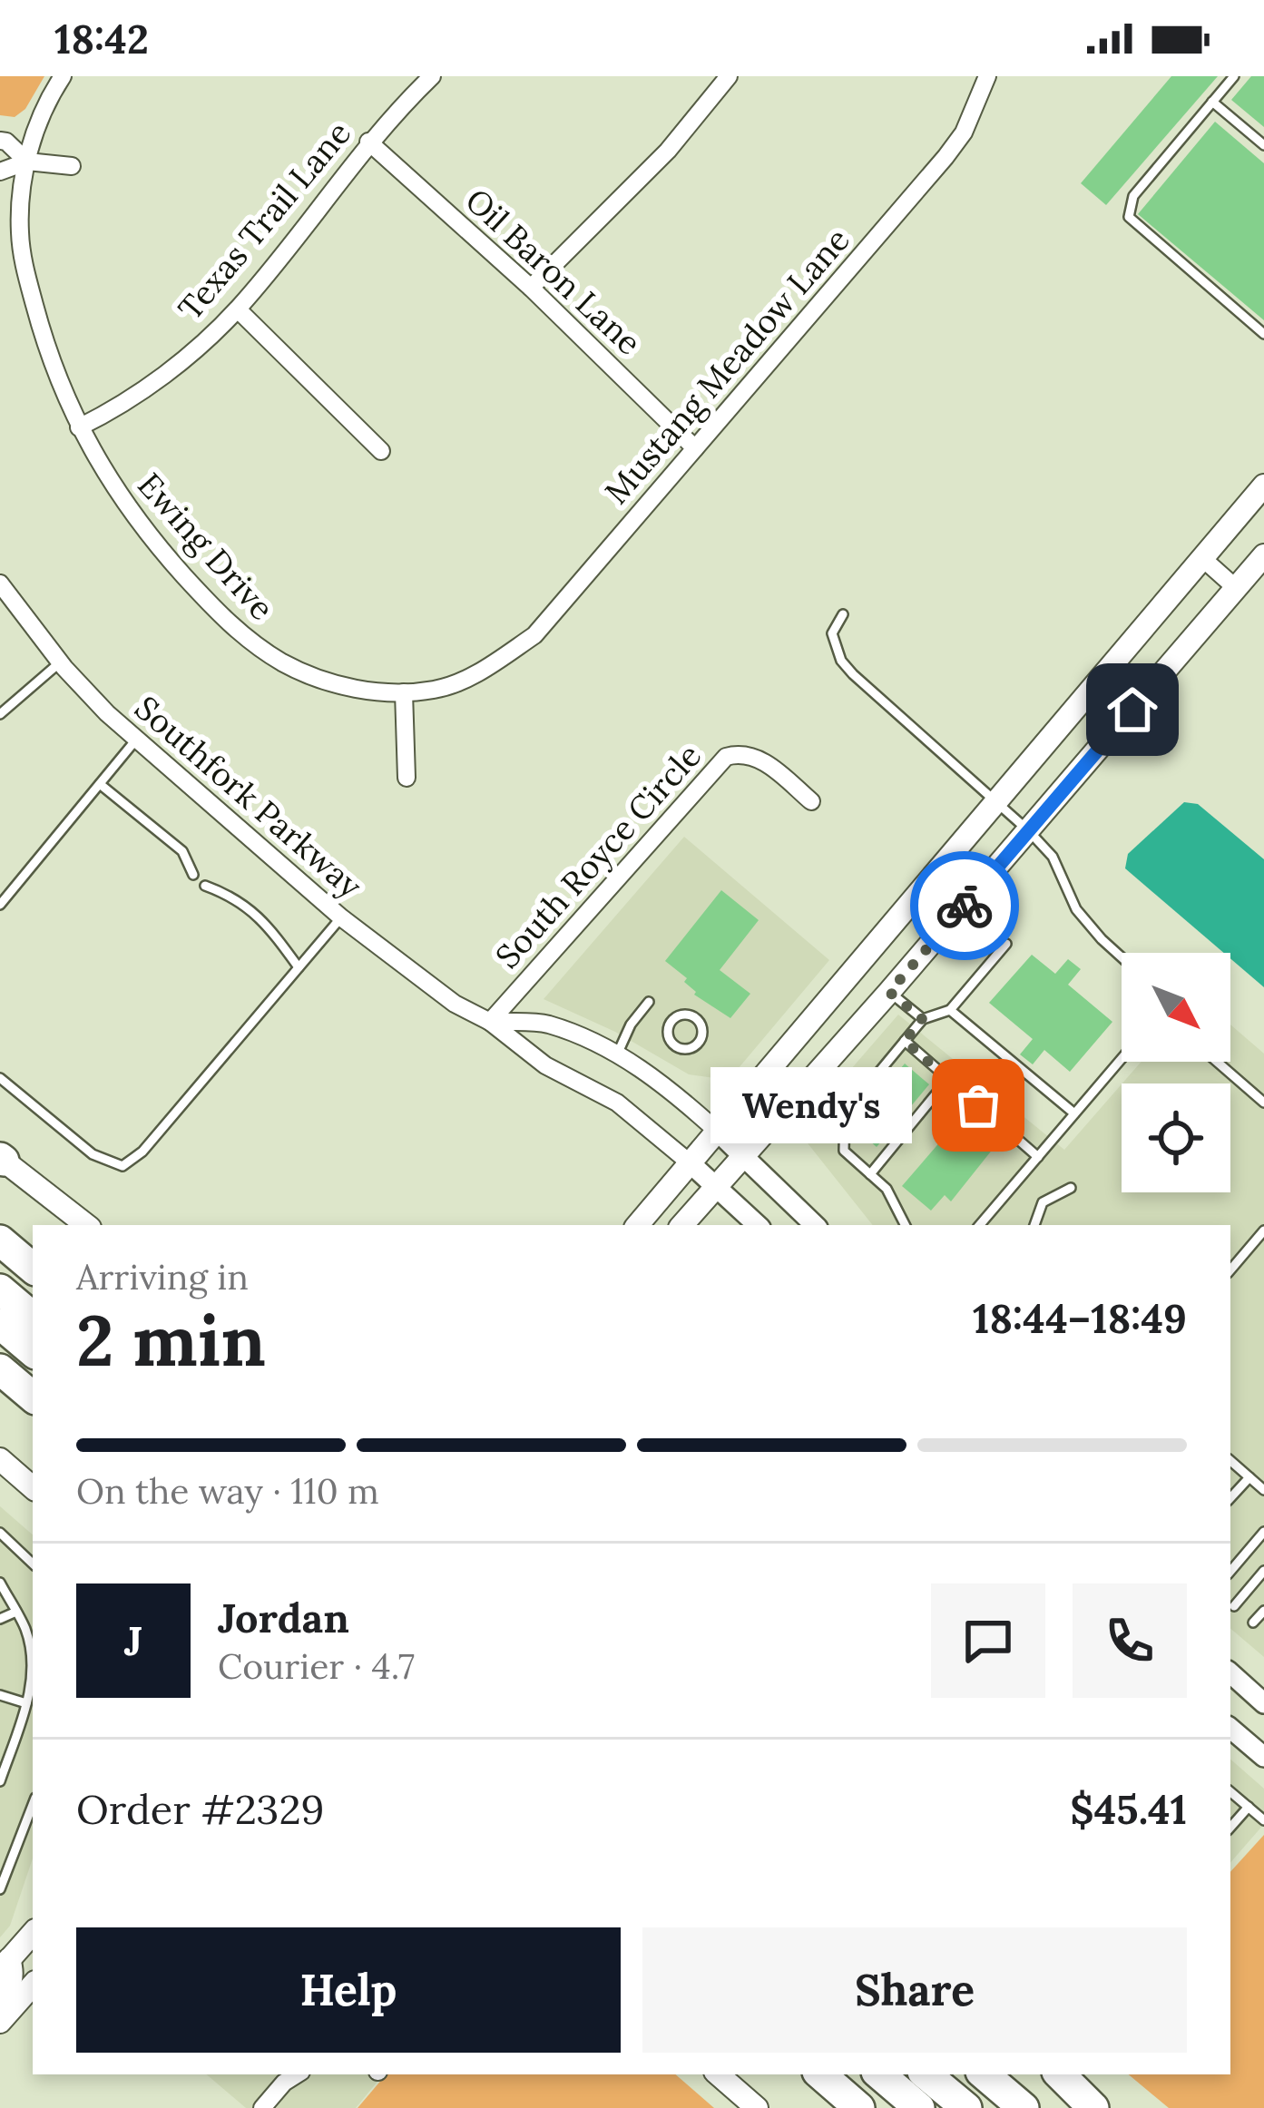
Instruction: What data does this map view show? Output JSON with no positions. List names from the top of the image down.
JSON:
{
  "streets": {
    "street": [
      "Texas Trail Lane",
      "Oil Baron Lane",
      "Mustang Meadow Lane",
      "Ewing Drive",
      "Southfork Parkway",
      "South Royce Circle"
    ]
  },
  "crossings": [
    ["Texas Trail Lane", "Oil Baron Lane"],
    ["Texas Trail Lane", "Ewing Drive"],
    ["Oil Baron Lane", "Mustang Meadow Lane"],
    ["Mustang Meadow Lane", "Ewing Drive"],
    ["Southfork Parkway", "South Royce Circle"]
  ],
  "places": ["Wendy's"],
  "north": "bottom right",
  "page": {
    "status": "18:42",
    "bubble": "Wendy's",
    "heading": ["2 min", "Arriving in", "18:44–18:49"],
    "panel": [
      "Jordan",
      "Courier · 4.7",
      "Order #2329",
      "$45.41"
    ],
    "bar": "On the way · 110 m",
    "round": "J",
    "buttons": ["Help", "Share"]
  }
}
